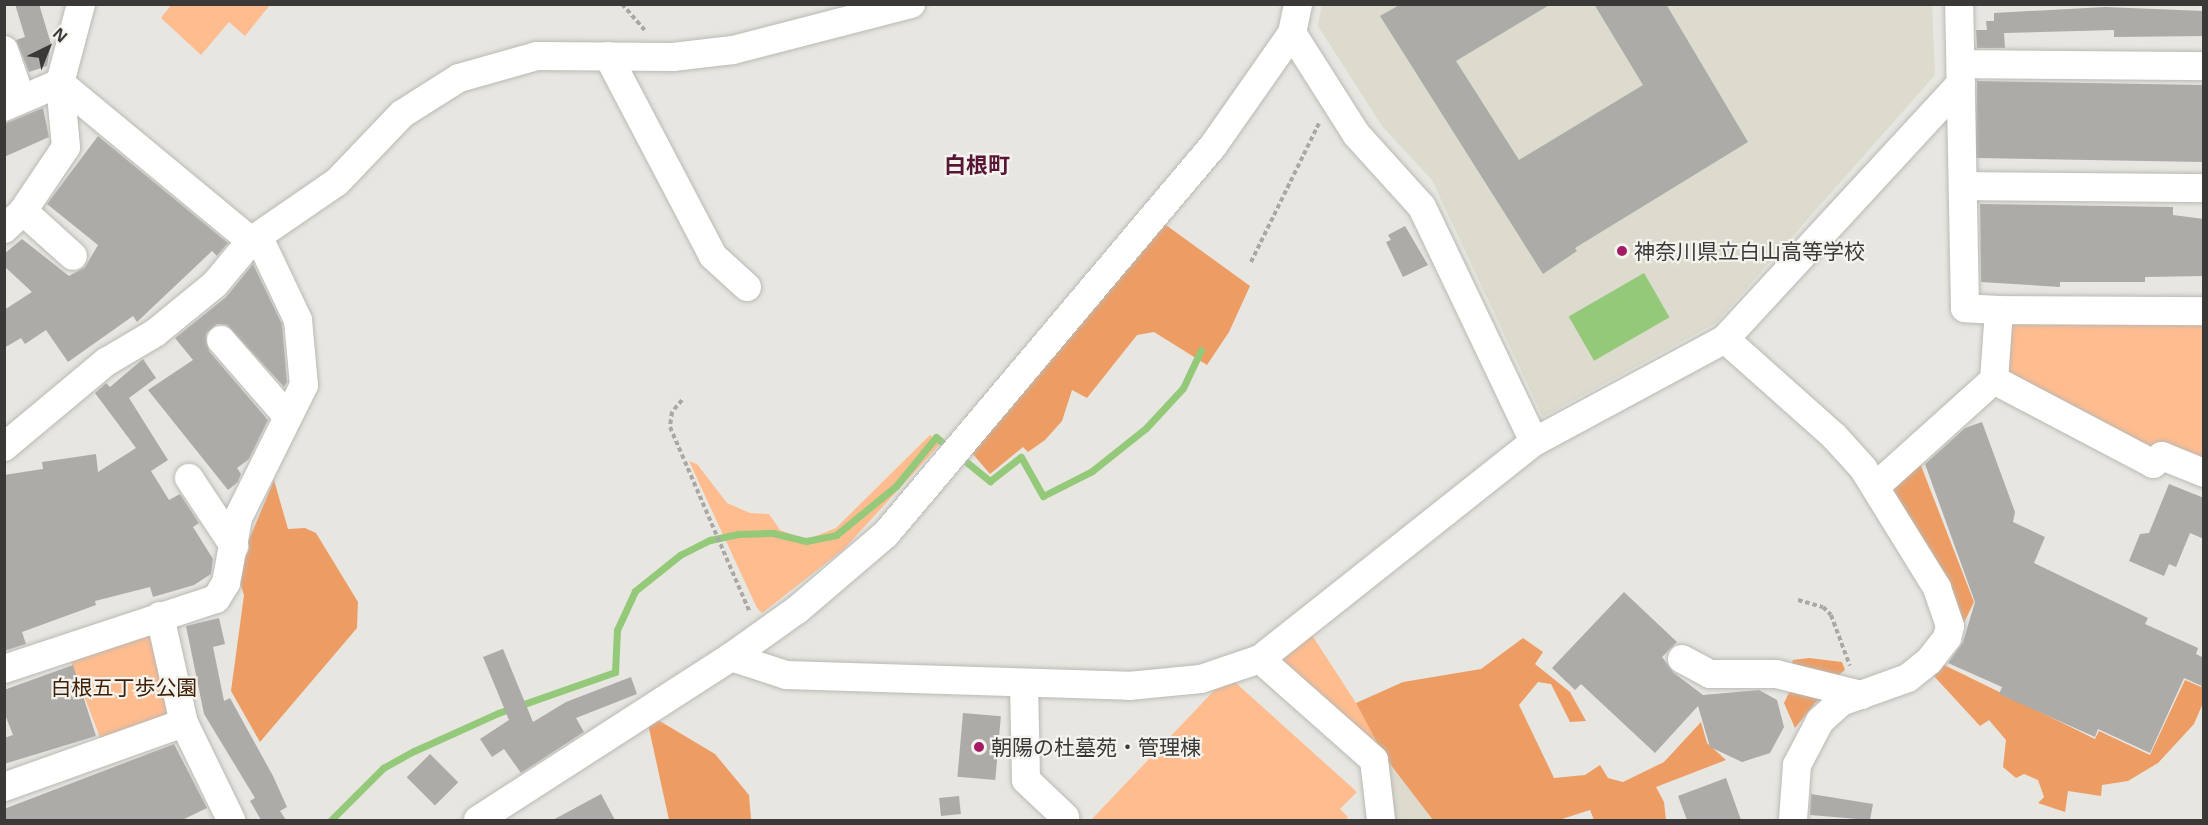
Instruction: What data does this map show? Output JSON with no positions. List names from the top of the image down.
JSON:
{
  "districts": ["白根町"],
  "parks": ["白根五丁歩公園"],
  "places": ["神奈川県立白山高等学校", "朝陽の杜墓苑・管理棟"],
  "north": "top right"
}
